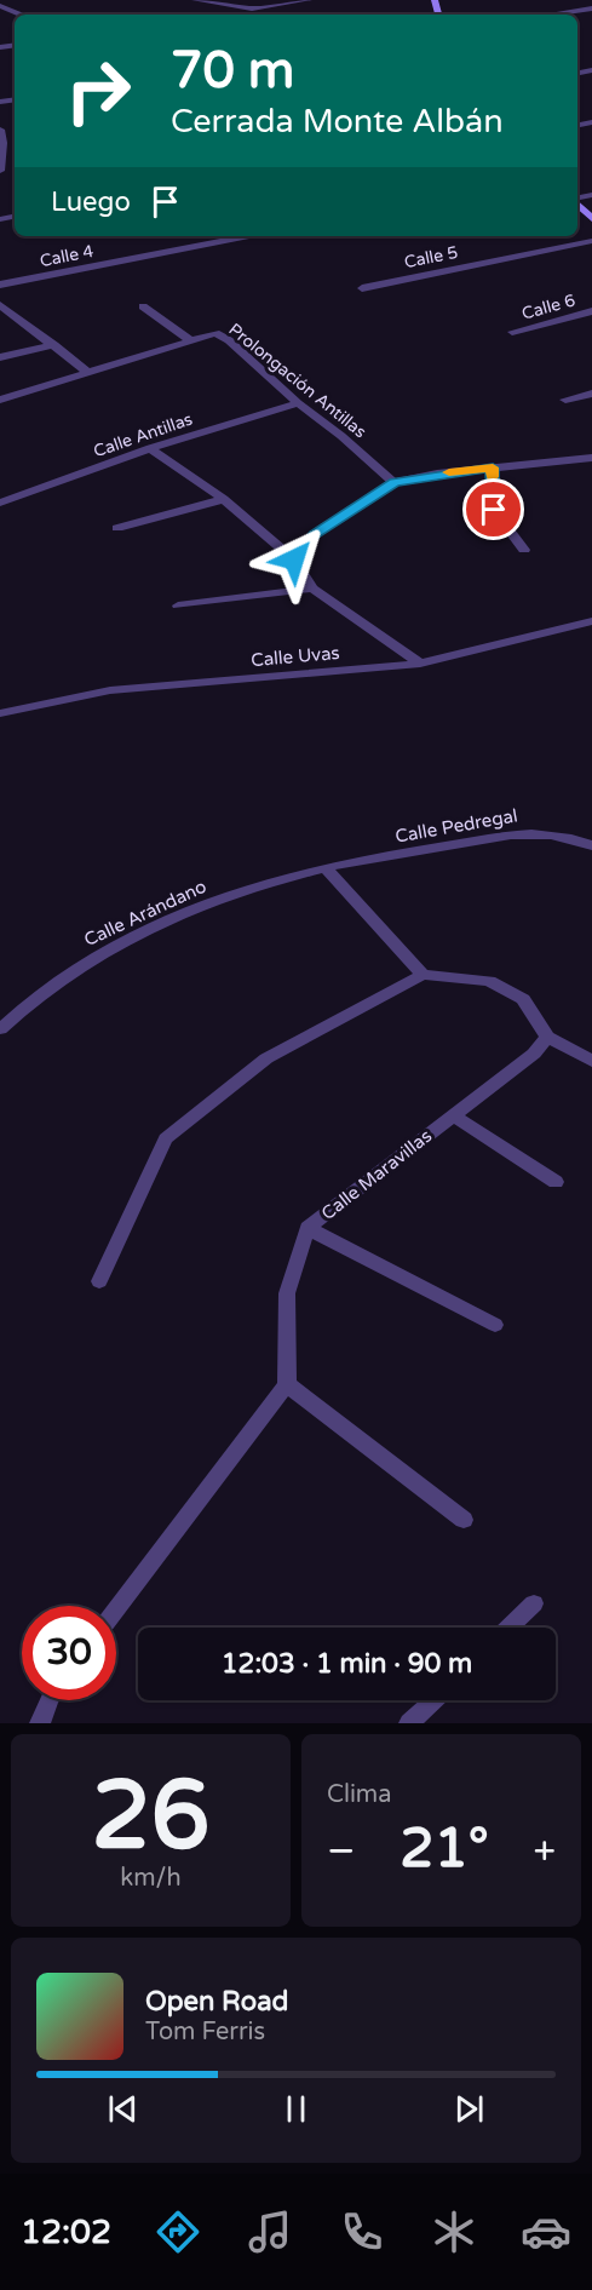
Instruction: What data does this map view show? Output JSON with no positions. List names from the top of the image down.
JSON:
{
  "streets": {
    "street": [
      "Calle 4",
      "Calle 5",
      "Calle 6",
      "Prolongación Antillas",
      "Calle Antillas",
      "Calle Uvas",
      "Calle Pedregal",
      "Calle Arándano",
      "Calle Maravillas"
    ]
  },
  "crossings": [
    ["Prolongación Antillas", "Calle Antillas"],
    ["Calle Pedregal", "Calle Arándano"]
  ],
  "page": {
    "turn": ["70 m", "Cerrada Monte Albán"],
    "then": "Luego",
    "limit": "30",
    "trip": "12:03 · 1 min · 90 m",
    "tile": [
      ["26", "km/h"],
      "Clima"
    ],
    "heat": ["−", "21°", "+"],
    "song": ["Open Road", "Tom Ferris"],
    "tabs": "12:02"
  }
}
